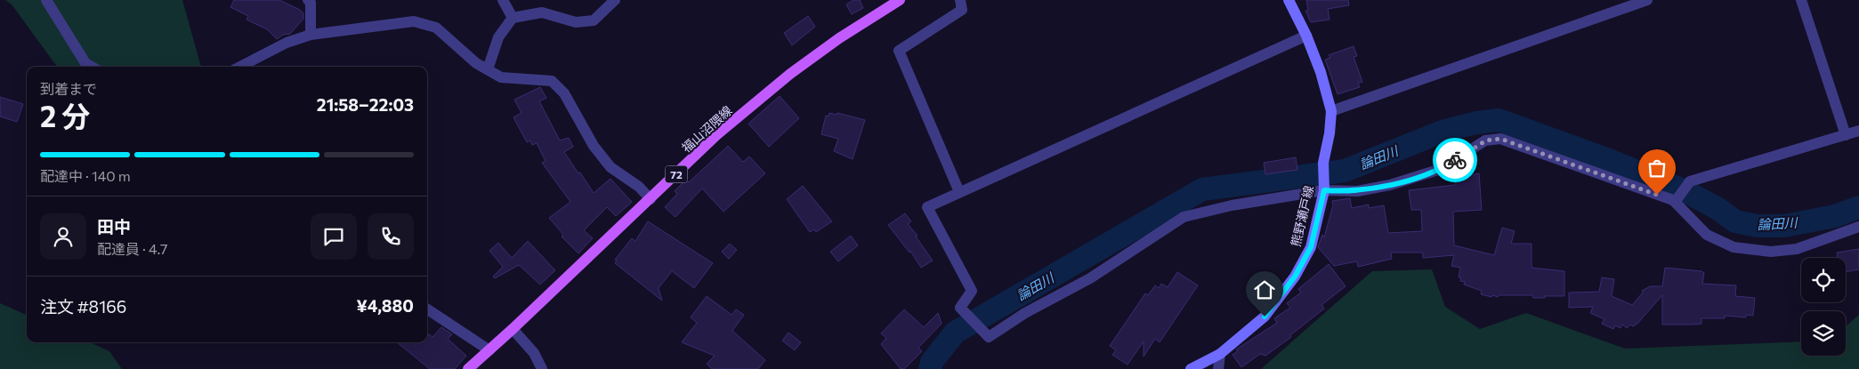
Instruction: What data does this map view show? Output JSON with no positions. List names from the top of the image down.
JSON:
{
  "streets": {
    "main road": ["福山沼隈線", "72", "熊野瀬戸線"]
  },
  "water": ["論田川"],
  "page": {
    "heading": ["2 分", "到着まで", "21:58–22:03"],
    "panel": [
      "田中",
      "配達員 · 4.7",
      "注文 #8166",
      "¥4,880"
    ],
    "bar": "配達中 · 140 m"
  }
}
